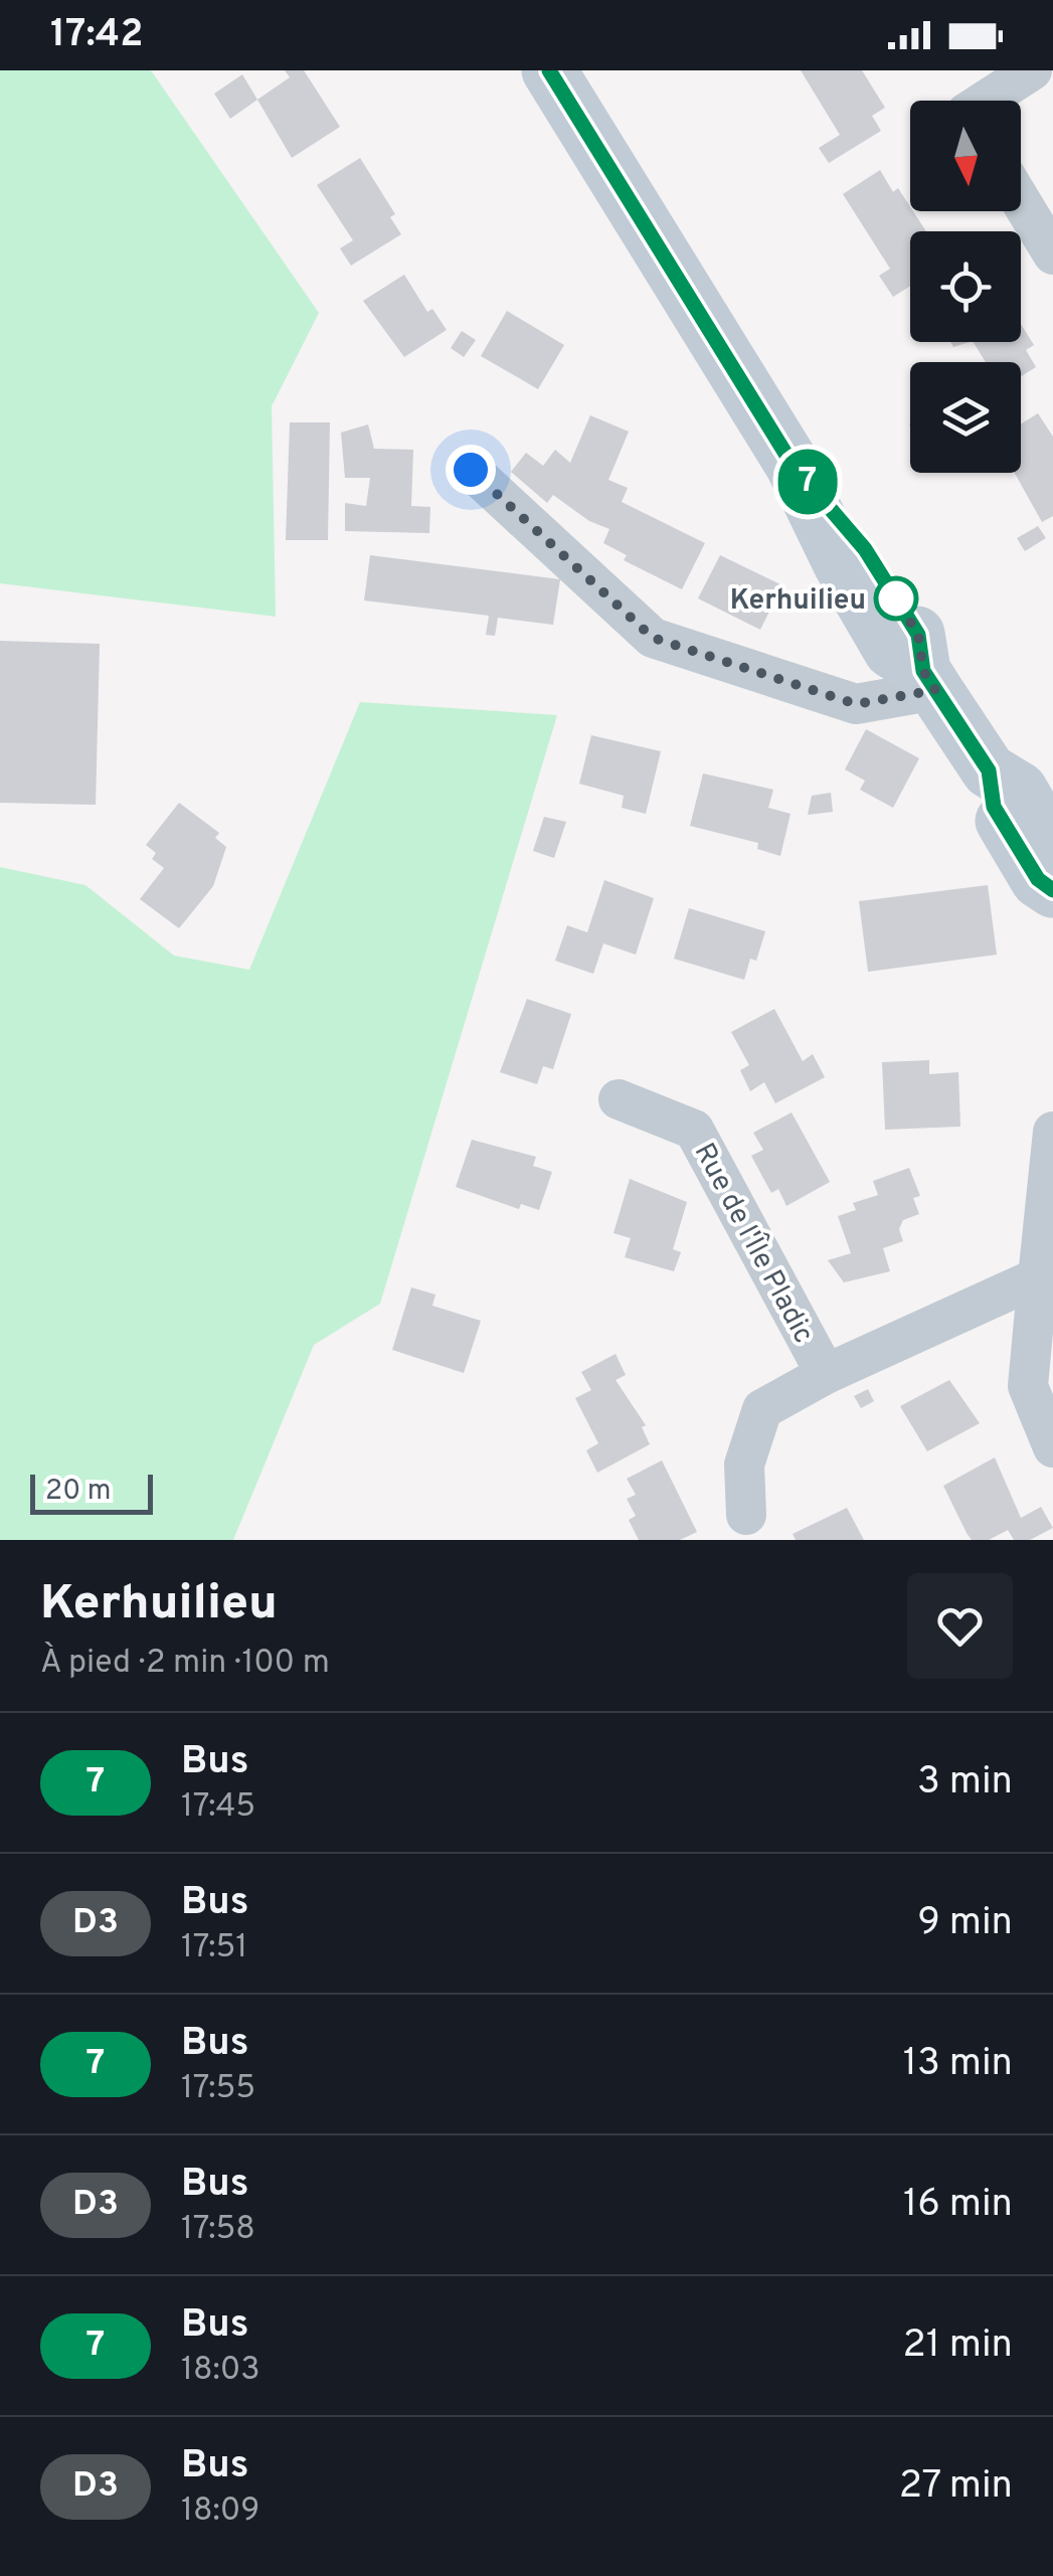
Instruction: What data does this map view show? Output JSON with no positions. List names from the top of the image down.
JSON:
{
  "streets": {
    "street": ["Rue de l'Île Pladic"]
  },
  "places": ["Kerhuilieu"],
  "lines": ["bus line 7"],
  "scale_bar": "20 m",
  "north": "bottom",
  "page": {
    "status": "17:42",
    "on_map": "7",
    "scale": "20 m",
    "heading": ["Kerhuilieu", "À pied · 2 min · 100 m"],
    "list": [
      {
        "mark": "7",
        "name": "Bus",
        "note": "17:45",
        "value": "3 min"
      },
      {
        "mark": "D3",
        "name": "Bus",
        "note": "17:51",
        "value": "9 min"
      },
      {
        "mark": "7",
        "name": "Bus",
        "note": "17:55",
        "value": "13 min"
      },
      {
        "mark": "D3",
        "name": "Bus",
        "note": "17:58",
        "value": "16 min"
      },
      {
        "mark": "7",
        "name": "Bus",
        "note": "18:03",
        "value": "21 min"
      },
      {
        "mark": "D3",
        "name": "Bus",
        "note": "18:09",
        "value": "27 min"
      }
    ]
  }
}
